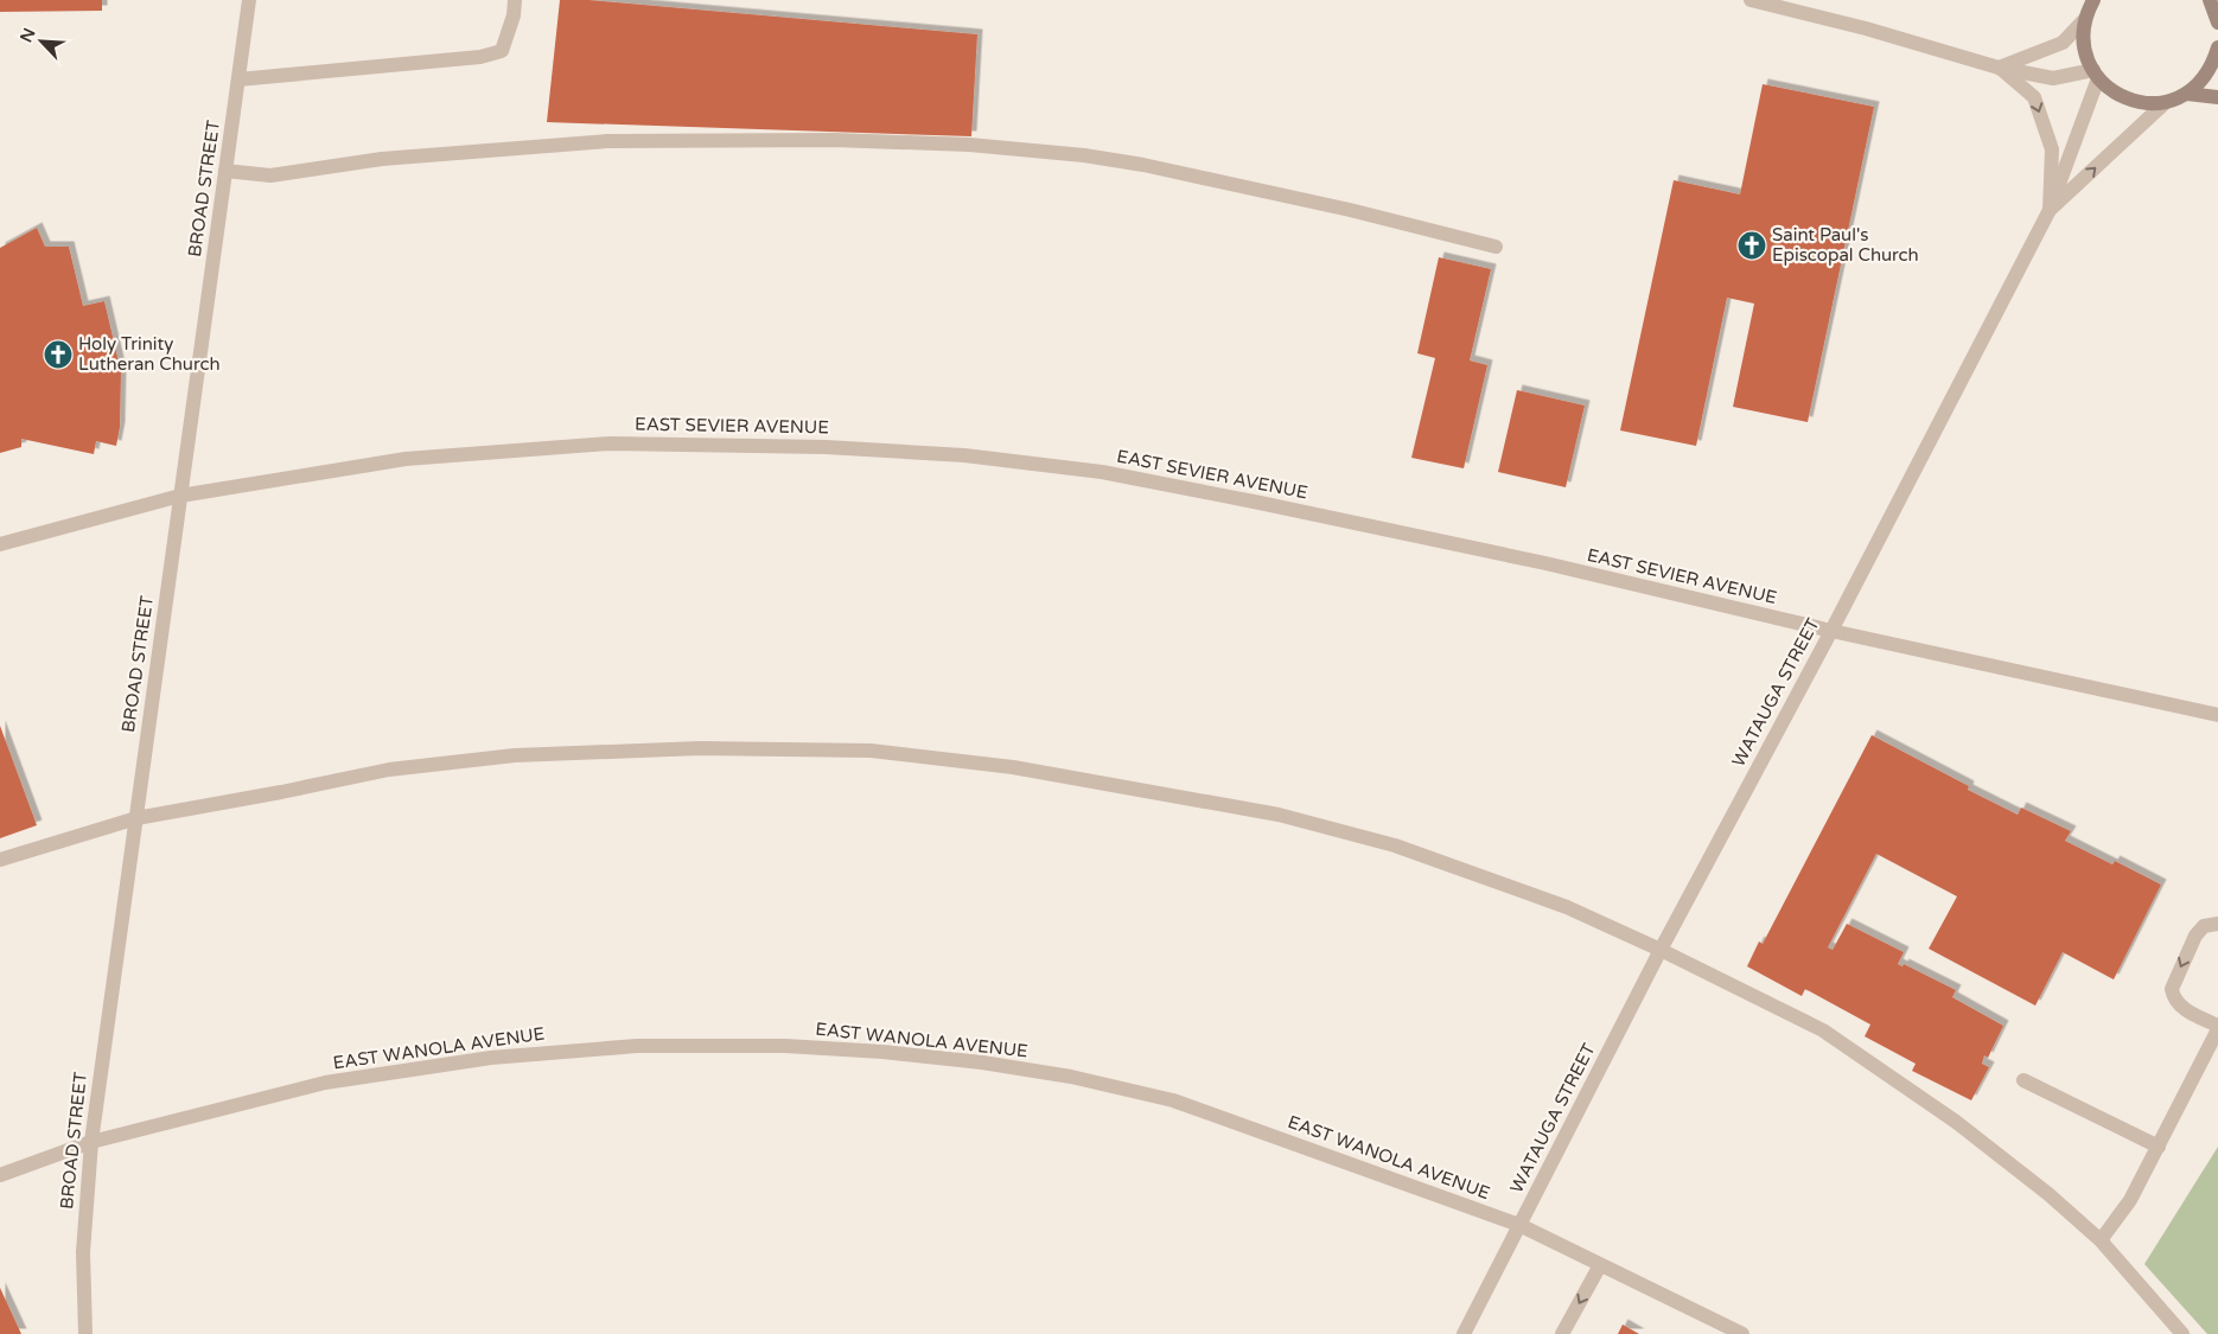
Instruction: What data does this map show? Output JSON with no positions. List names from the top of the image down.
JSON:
{
  "streets": {
    "street": [
      "BROAD STREET",
      "EAST SEVIER AVENUE",
      "WATAUGA STREET",
      "EAST WANOLA AVENUE"
    ]
  },
  "crossings": [
    ["BROAD STREET", "EAST SEVIER AVENUE"],
    ["BROAD STREET", "EAST WANOLA AVENUE"],
    ["EAST SEVIER AVENUE", "WATAUGA STREET"],
    ["WATAUGA STREET", "EAST WANOLA AVENUE"]
  ],
  "places": {
    "church": ["Saint Paul's Episcopal Church", "Holy Trinity Lutheran Church"]
  },
  "north": "top left"
}
